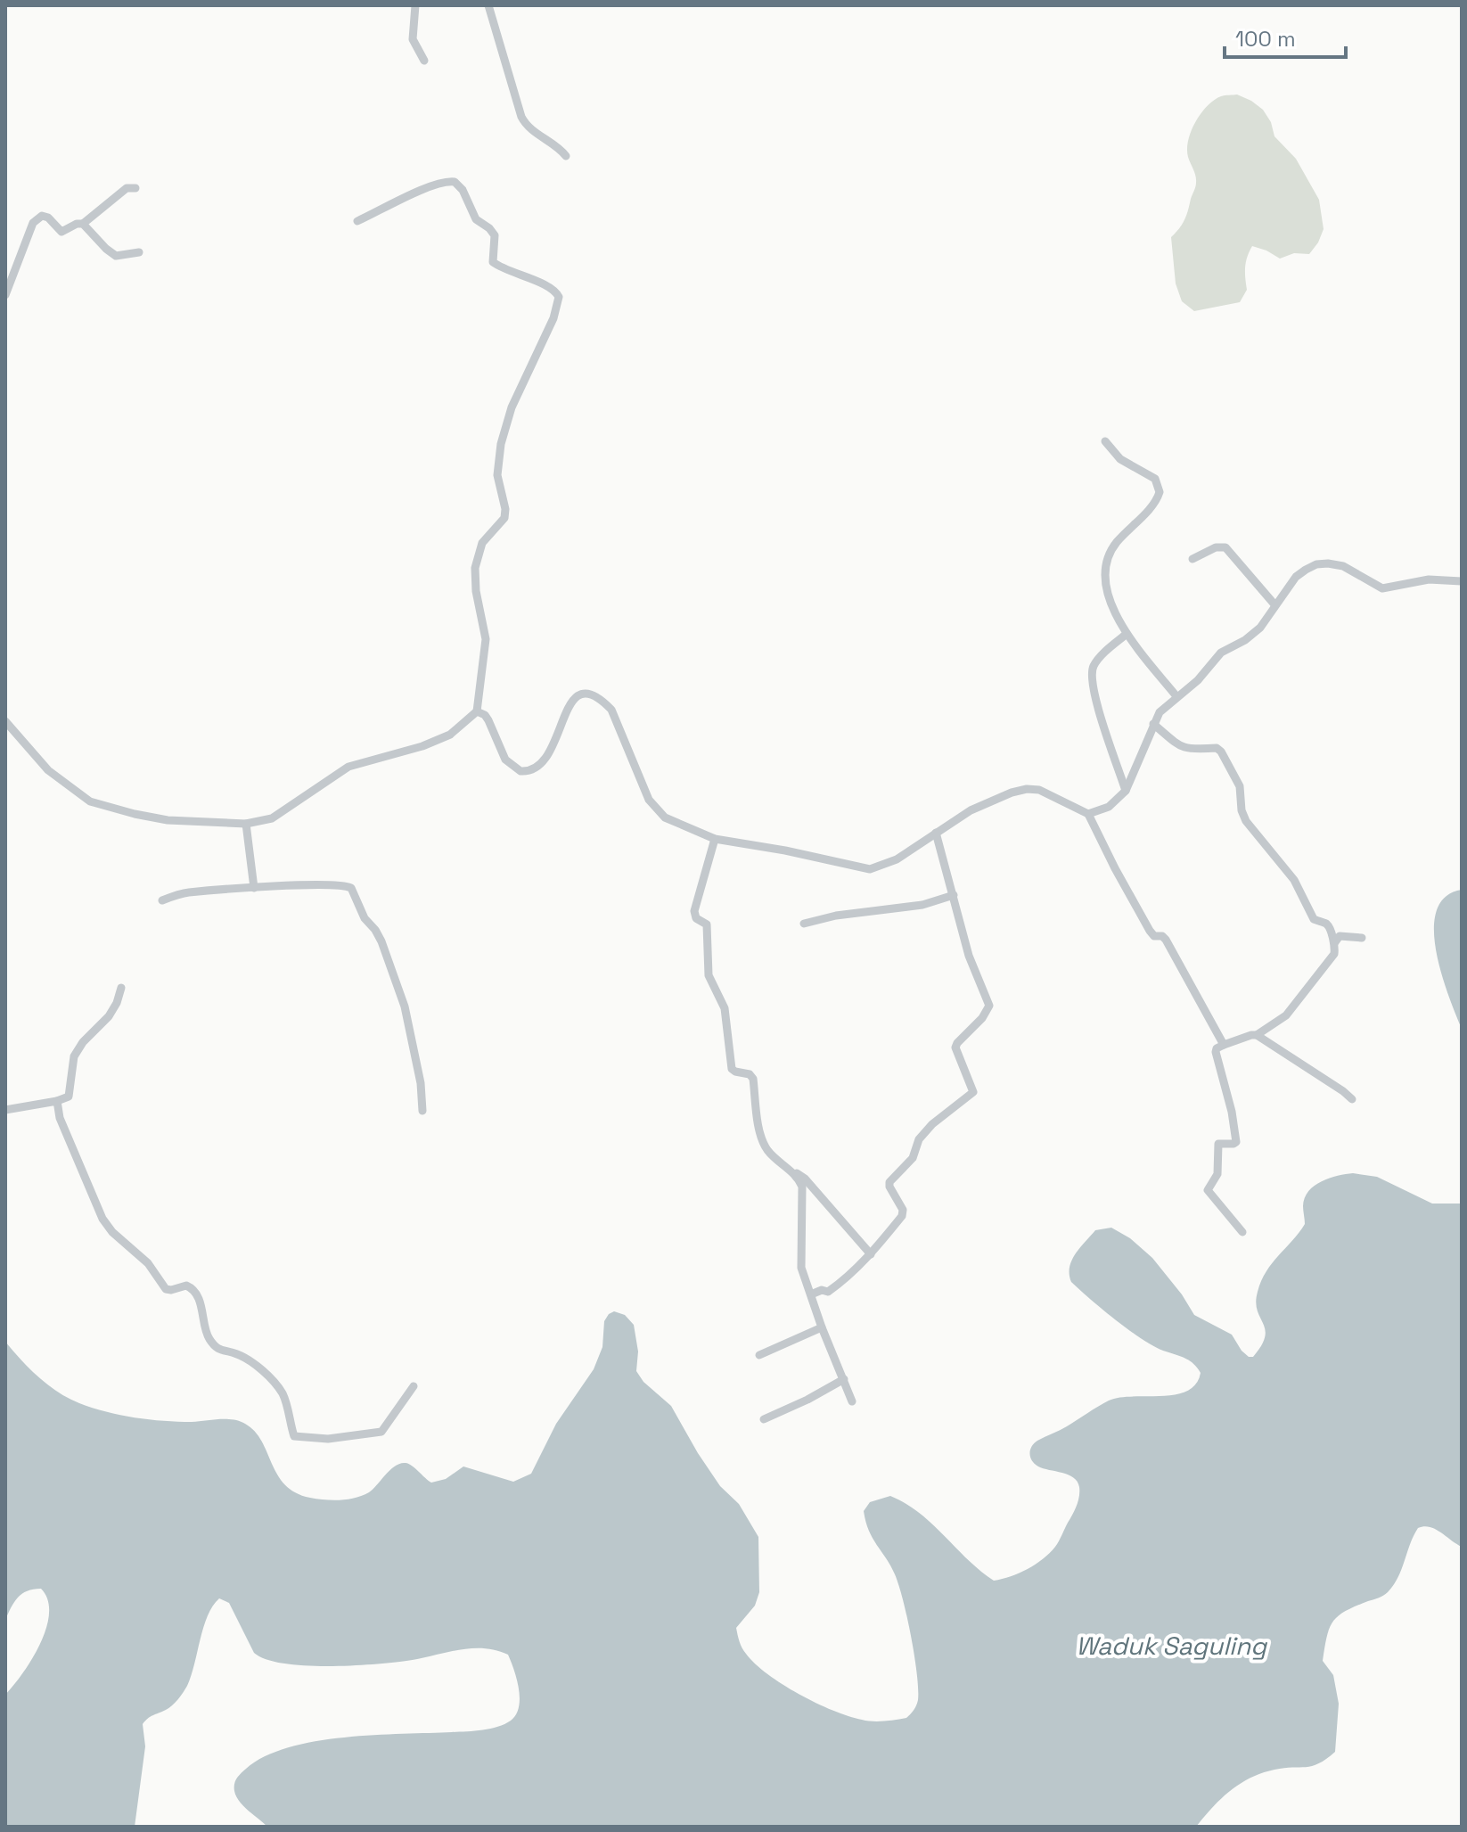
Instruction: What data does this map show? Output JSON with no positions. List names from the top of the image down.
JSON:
{
  "water": ["Waduk Saguling"],
  "scale_bar": "100 m"
}
